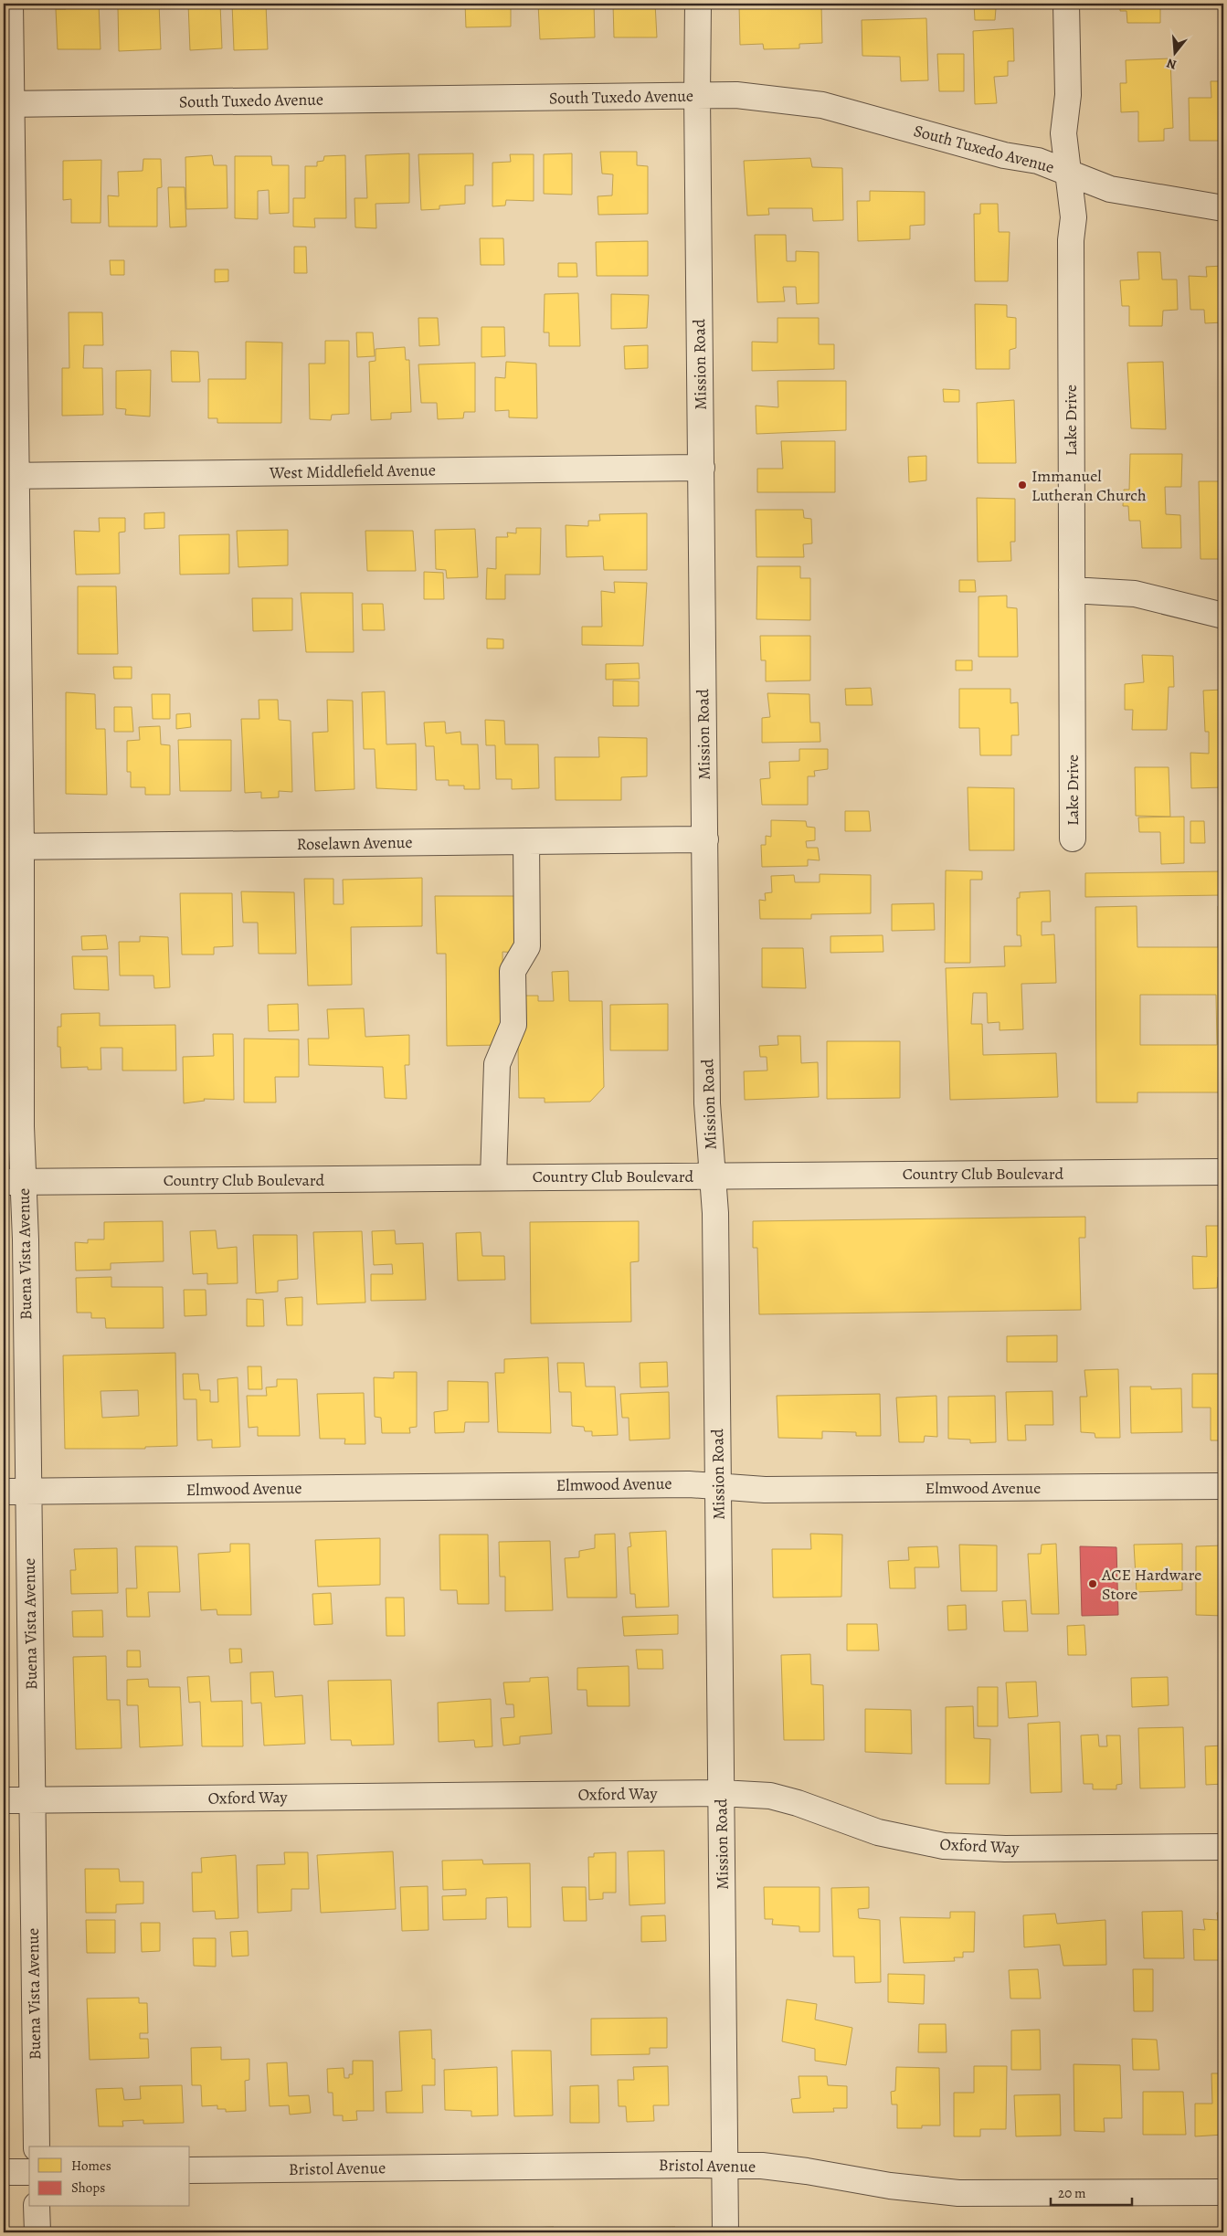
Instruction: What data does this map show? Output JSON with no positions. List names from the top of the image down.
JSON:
{
  "streets": {
    "street": [
      "South Tuxedo Avenue",
      "Mission Road",
      "Lake Drive",
      "West Middlefield Avenue",
      "Roselawn Avenue",
      "Country Club Boulevard",
      "Buena Vista Avenue",
      "Elmwood Avenue",
      "Oxford Way",
      "Bristol Avenue"
    ]
  },
  "crossings": [
    ["South Tuxedo Avenue", "Mission Road"],
    ["South Tuxedo Avenue", "Lake Drive"],
    ["South Tuxedo Avenue", "Buena Vista Avenue"],
    ["Mission Road", "West Middlefield Avenue"],
    ["Mission Road", "Roselawn Avenue"],
    ["Mission Road", "Country Club Boulevard"],
    ["Mission Road", "Elmwood Avenue"],
    ["Mission Road", "Oxford Way"],
    ["Mission Road", "Bristol Avenue"],
    ["West Middlefield Avenue", "Buena Vista Avenue"],
    ["Roselawn Avenue", "Buena Vista Avenue"],
    ["Country Club Boulevard", "Buena Vista Avenue"],
    ["Buena Vista Avenue", "Elmwood Avenue"],
    ["Buena Vista Avenue", "Oxford Way"]
  ],
  "places": ["Immanuel Lutheran Church", "ACE Hardware Store"],
  "legend": ["Homes", "Shops"],
  "scale_bar": "20 m",
  "north": "bottom"
}
